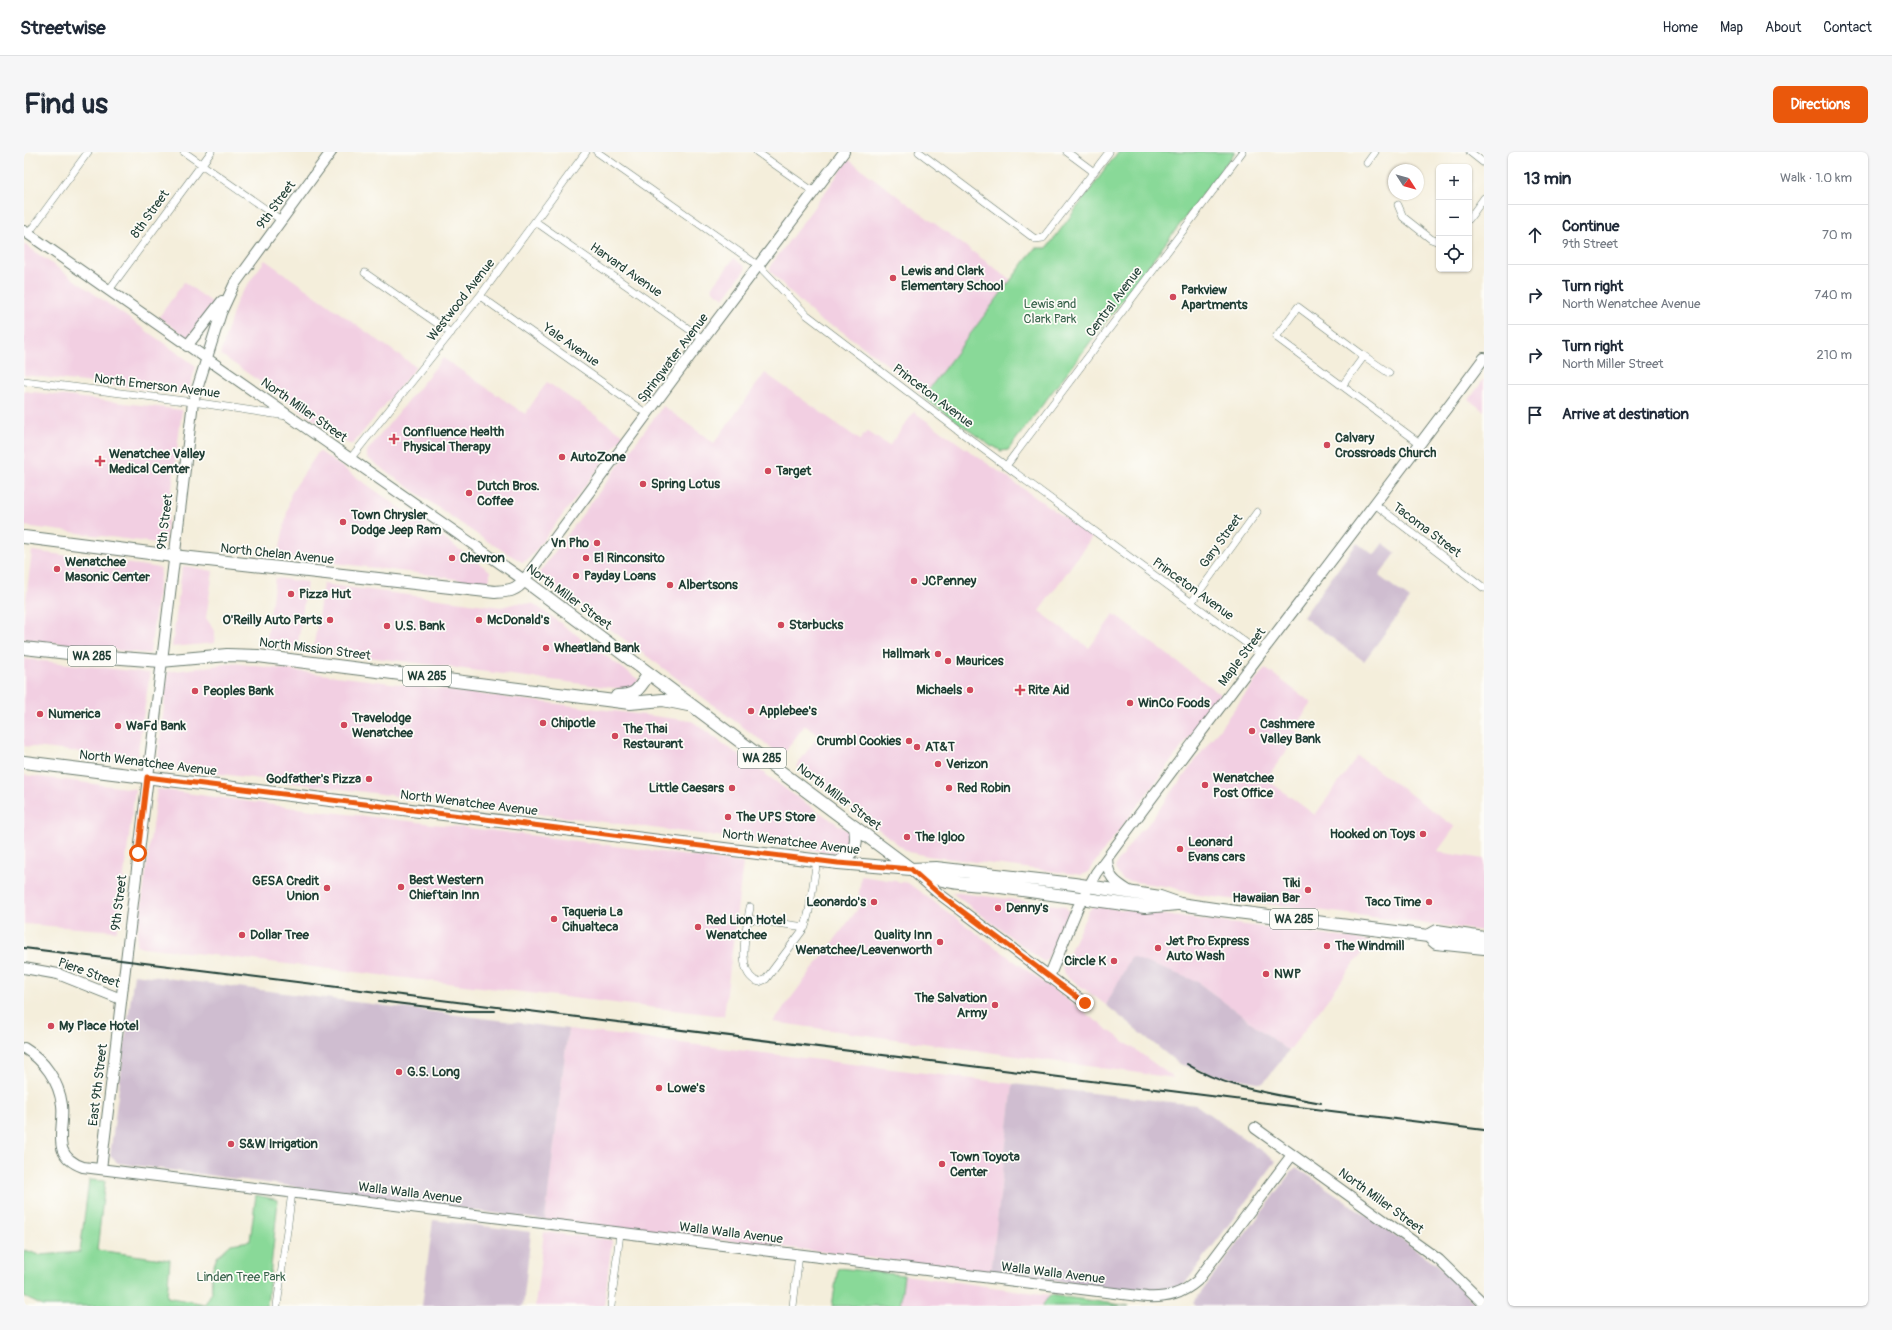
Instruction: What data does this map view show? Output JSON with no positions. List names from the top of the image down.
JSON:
{
  "streets": {
    "main road": [
      "North Miller Street",
      "North Chelan Avenue",
      "North Mission Street",
      "WA 285",
      "North Wenatchee Avenue"
    ],
    "street": [
      "9th Street",
      "8th Street",
      "Harvard Avenue",
      "Westwood Avenue",
      "Central Avenue",
      "Yale Avenue",
      "Springwater Avenue",
      "North Emerson Avenue",
      "Princeton Avenue",
      "Tacoma Street",
      "Gary Street",
      "Maple Street",
      "Piere Street",
      "East 9th Street",
      "Walla Walla Avenue"
    ]
  },
  "crossings": [
    ["9th Street", "North Emerson Avenue"],
    ["9th Street", "North Miller Street"],
    ["9th Street", "North Chelan Avenue"],
    ["9th Street", "North Mission Street"],
    ["9th Street", "North Wenatchee Avenue"],
    ["9th Street", "East 9th Street"],
    ["8th Street", "North Miller Street"],
    ["Harvard Avenue", "Westwood Avenue"],
    ["Harvard Avenue", "Springwater Avenue"],
    ["Westwood Avenue", "Yale Avenue"],
    ["Westwood Avenue", "North Miller Street"],
    ["Central Avenue", "Princeton Avenue"],
    ["Yale Avenue", "Springwater Avenue"],
    ["Springwater Avenue", "Princeton Avenue"],
    ["Springwater Avenue", "North Miller Street"],
    ["Springwater Avenue", "North Chelan Avenue"],
    ["North Emerson Avenue", "North Miller Street"],
    ["Princeton Avenue", "Gary Street"],
    ["Princeton Avenue", "Maple Street"],
    ["North Miller Street", "North Chelan Avenue"],
    ["North Miller Street", "North Mission Street"],
    ["North Miller Street", "Maple Street"],
    ["North Miller Street", "North Wenatchee Avenue"],
    ["North Miller Street", "Walla Walla Avenue"],
    ["Tacoma Street", "Maple Street"],
    ["WA 285", "Maple Street"],
    ["WA 285", "North Wenatchee Avenue"],
    ["Maple Street", "North Wenatchee Avenue"],
    ["Piere Street", "East 9th Street"],
    ["East 9th Street", "Walla Walla Avenue"]
  ],
  "parks": ["Lewis and Clark Park", "Linden Tree Park"],
  "places": {
    "other": [
      "Lewis and Clark Elementary School",
      "Parkview Apartments",
      "Calvary Crossroads Church",
      "AutoZone",
      "Target",
      "Spring Lotus",
      "Dutch Bros. Coffee",
      "Town Chrysler Dodge Jeep Ram",
      "Vn Pho",
      "Chevron",
      "El Rinconsito",
      "Wenatchee Masonic Center",
      "Payday Loans",
      "JCPenney",
      "Albertsons",
      "Pizza Hut",
      "O'Reilly Auto Parts",
      "McDonald's",
      "Starbucks",
      "U.S. Bank",
      "Wheatland Bank",
      "Hallmark",
      "Maurices",
      "Michaels",
      "Peoples Bank",
      "WinCo Foods",
      "Applebee's",
      "Numerica",
      "Chipotle",
      "Travelodge Wenatchee",
      "WaFd Bank",
      "Cashmere Valley Bank",
      "The Thai Restaurant",
      "Crumbl Cookies",
      "AT&T",
      "Verizon",
      "Godfather's Pizza",
      "Wenatchee Post Office",
      "Little Caesars",
      "Red Robin",
      "The UPS Store",
      "Hooked on Toys",
      "The Igloo",
      "Leonard Evans cars",
      "Best Western Chieftain Inn",
      "GESA Credit Union",
      "Tiki Hawaiian Bar",
      "Leonardo's",
      "Taco Time",
      "Denny's",
      "Taqueria La Cihualteca",
      "Red Lion Hotel Wenatchee",
      "Dollar Tree",
      "Quality Inn Wenatchee/Leavenworth",
      "The Windmill",
      "Jet Pro Express Auto Wash",
      "Circle K",
      "NWP",
      "The Salvation Army",
      "My Place Hotel",
      "G.S. Long",
      "Lowe's",
      "S&W Irrigation",
      "Town Toyota Center"
    ],
    "health": ["Confluence Health Physical Therapy", "Wenatchee Valley Medical Center", "Rite Aid"]
  },
  "north": "bottom right",
  "page": {
    "header": "Streetwise",
    "nav": [
      "Home",
      "Map",
      "About",
      "Contact"
    ],
    "buttons": "Directions",
    "title": "Find us",
    "heading": ["13 min", "Walk · 1.0 km"],
    "map_buttons": ["+", "−"],
    "list": [
      ["Continue", "9th Street", "70 m"],
      ["Turn right", "North Wenatchee Avenue", "740 m"],
      ["Turn right", "North Miller Street", "210 m"],
      "Arrive at destination"
    ]
  }
}
